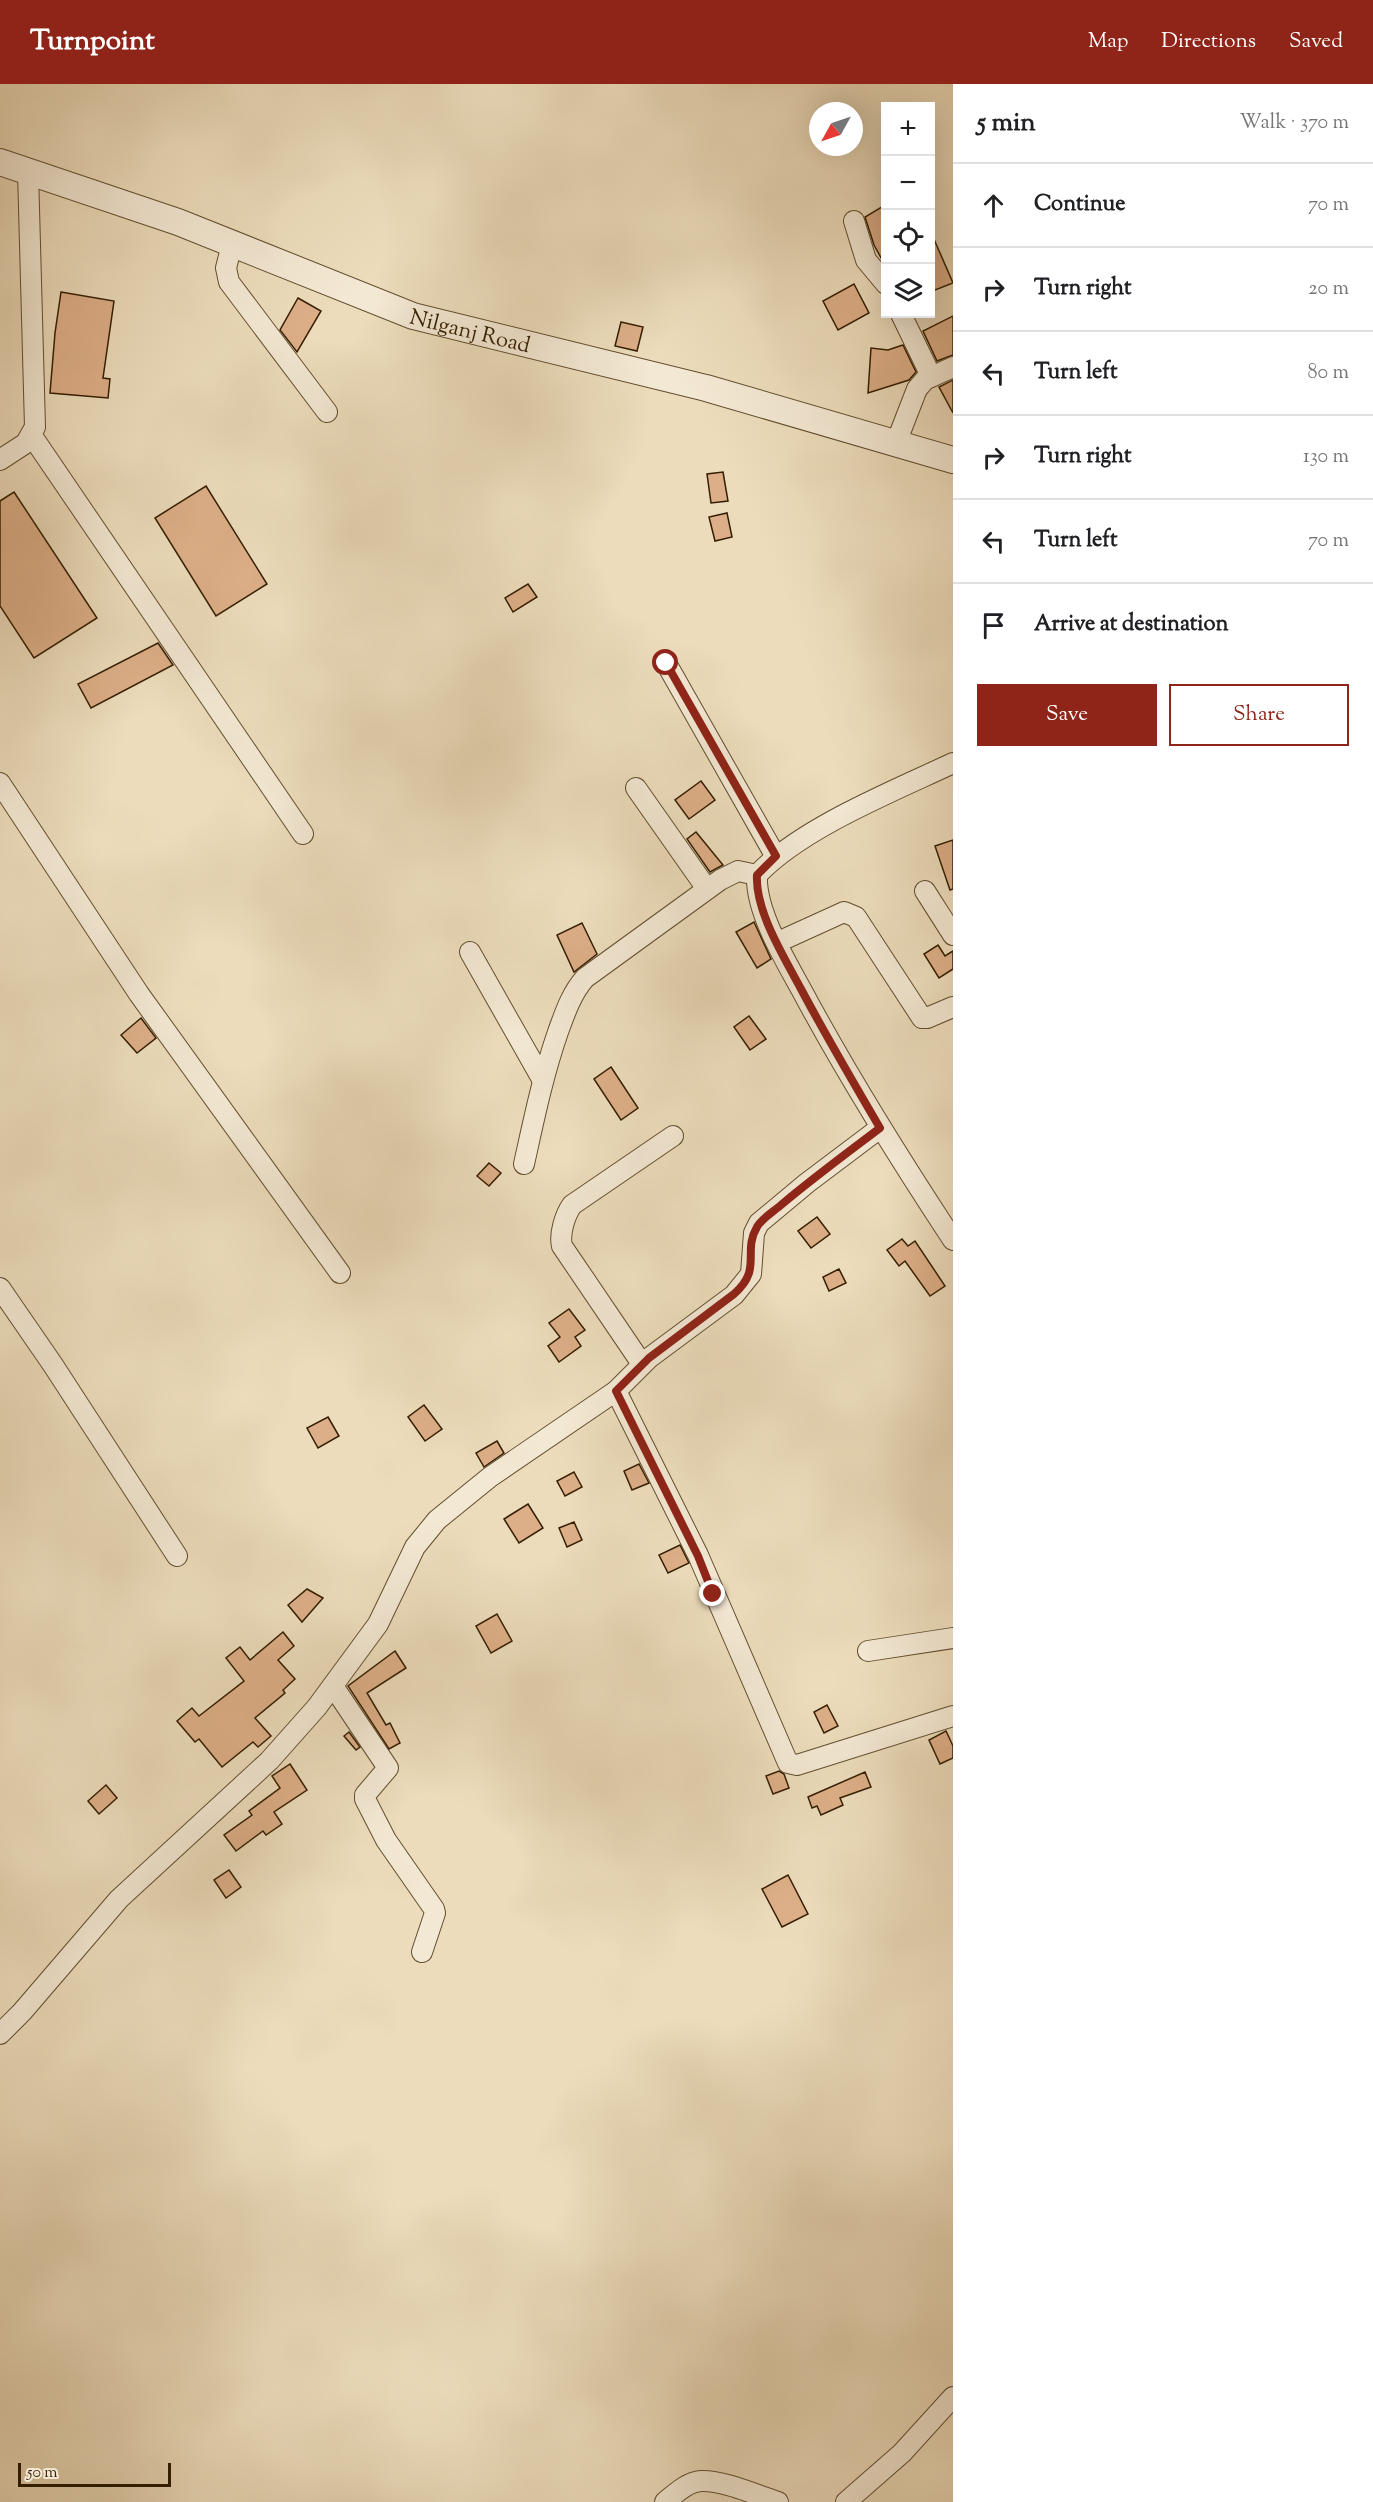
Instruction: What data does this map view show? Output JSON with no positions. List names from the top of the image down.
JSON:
{
  "streets": {
    "street": ["Nilganj Road"]
  },
  "scale_bar": "50 m",
  "north": "bottom left",
  "page": {
    "header": "Turnpoint",
    "nav": ["Map", "Directions", "Saved"],
    "heading": ["5 min", "Walk · 370 m"],
    "map_buttons": ["+", "−"],
    "list": [
      ["Continue", "70 m"],
      ["Turn right", "20 m"],
      ["Turn left", "80 m"],
      ["Turn right", "130 m"],
      ["Turn left", "70 m"],
      "Arrive at destination"
    ],
    "buttons": ["Save", "Share"],
    "scale": "50 m"
  }
}
